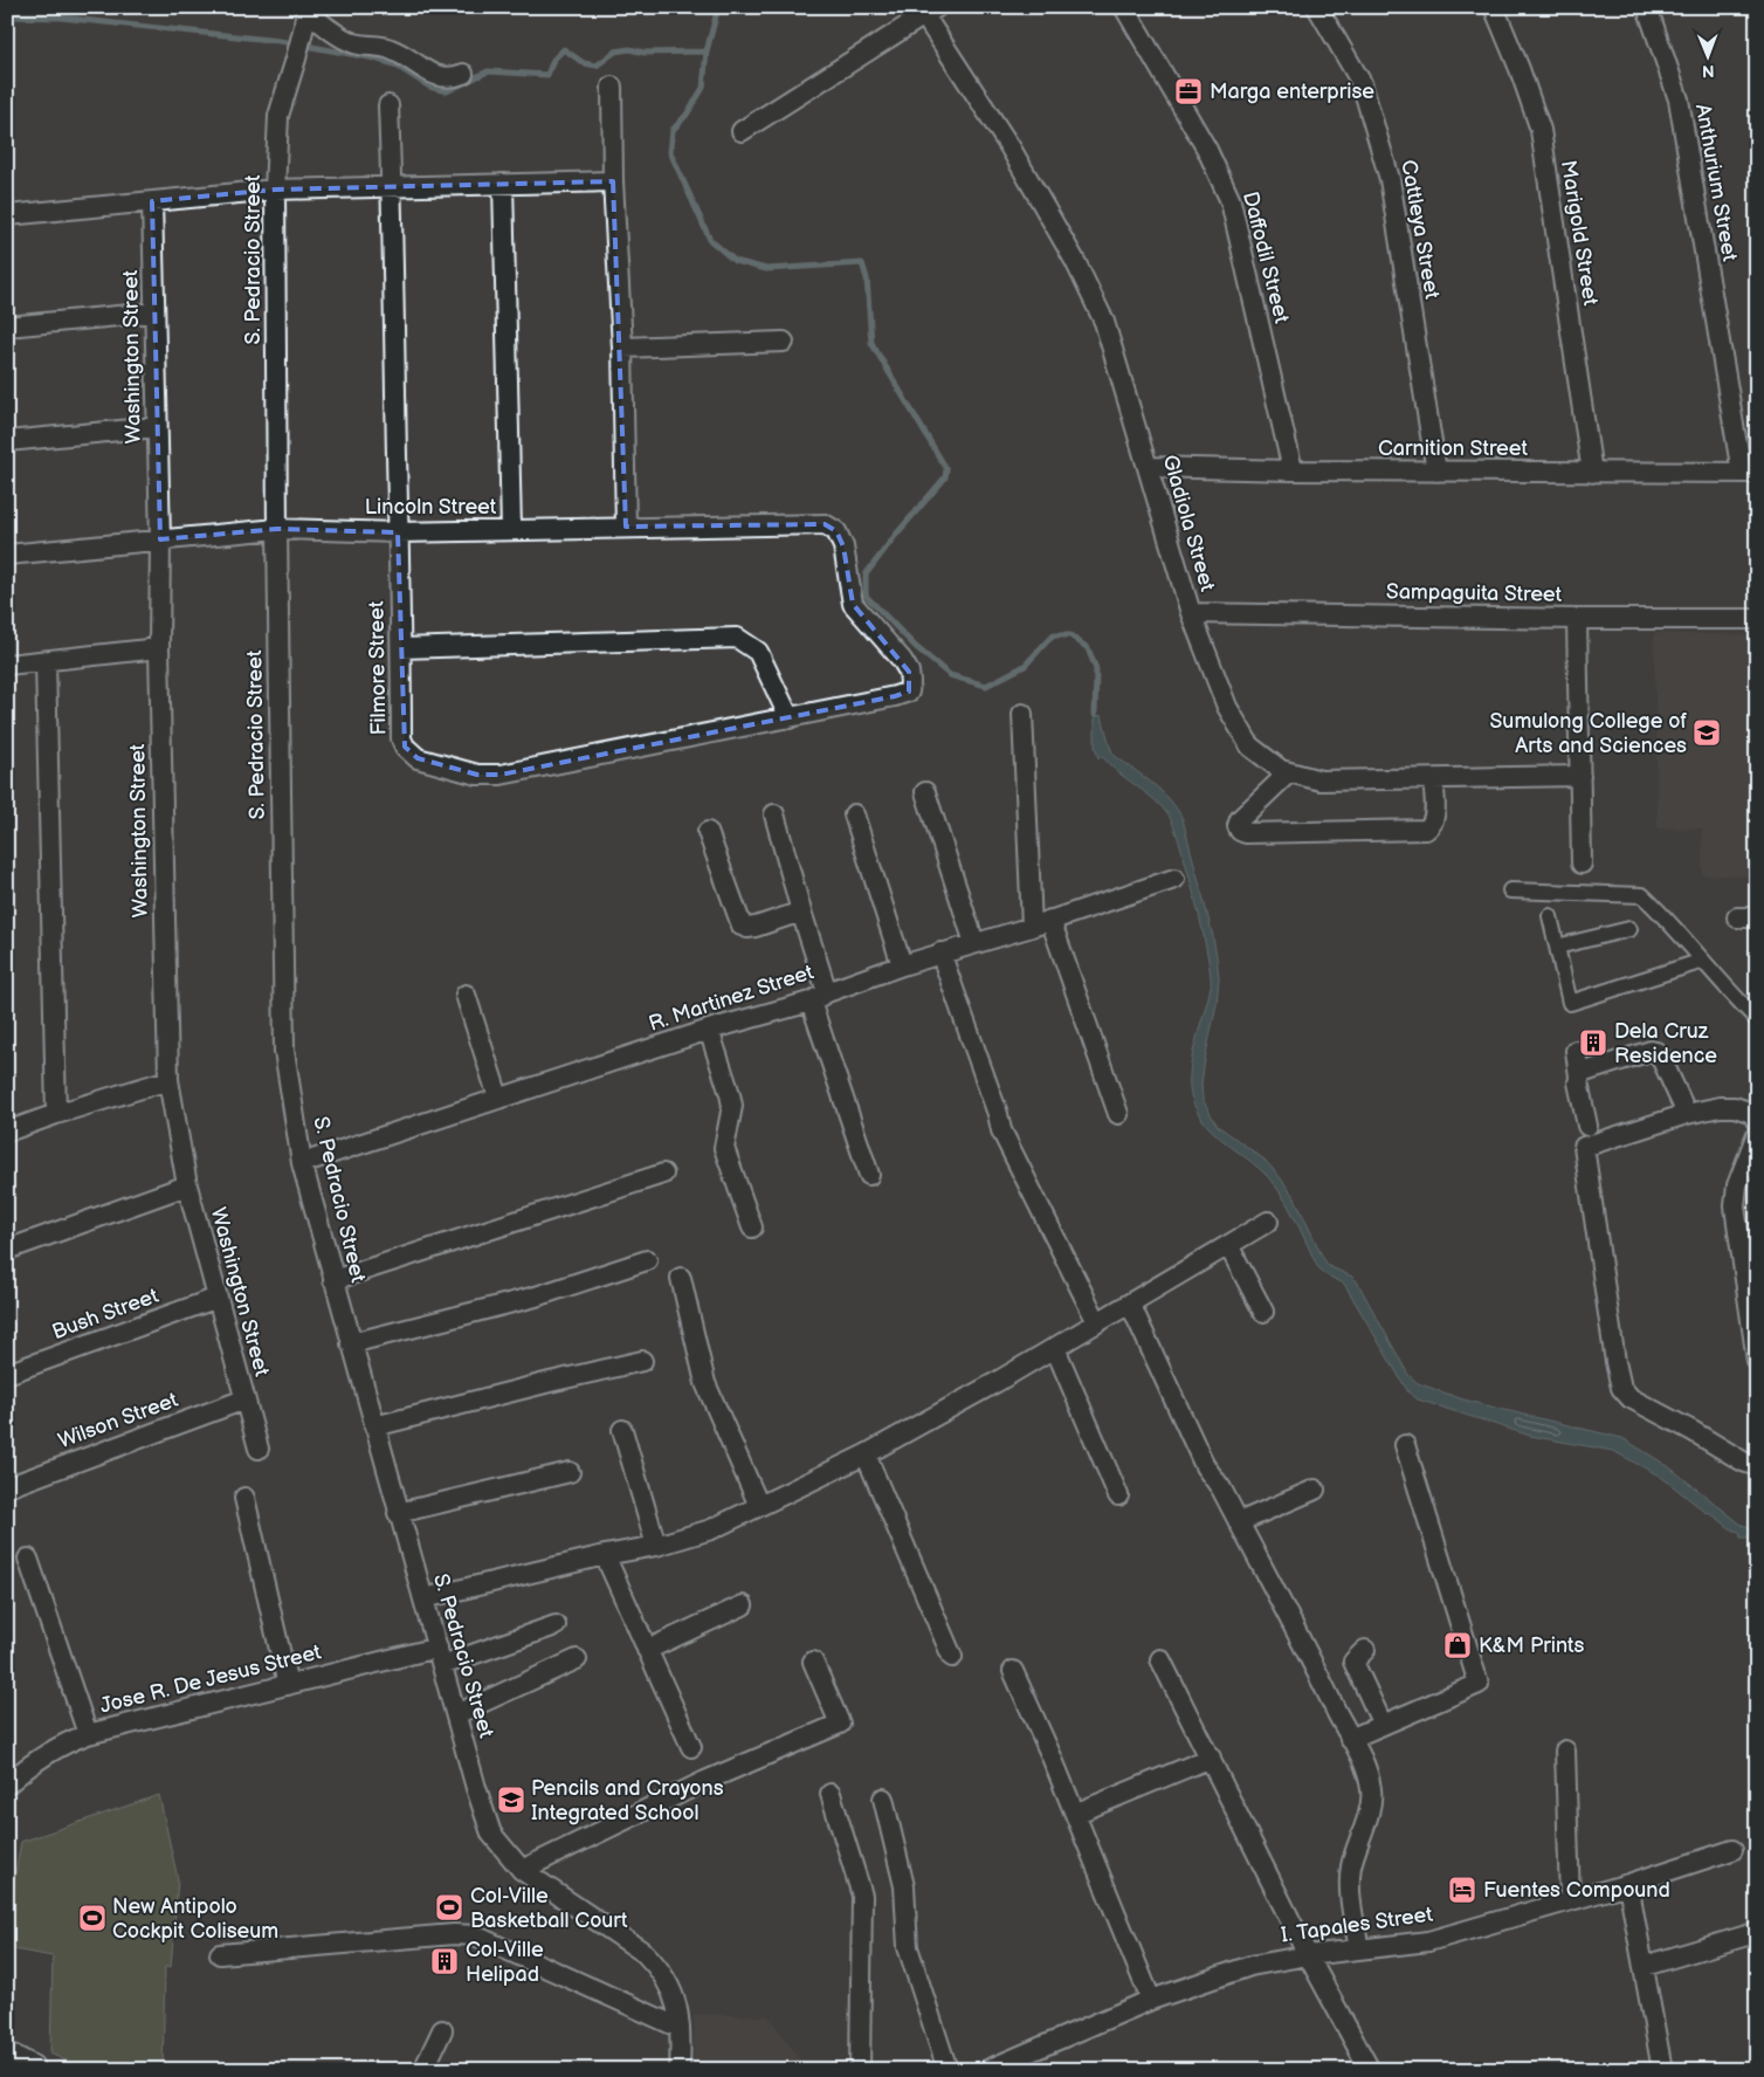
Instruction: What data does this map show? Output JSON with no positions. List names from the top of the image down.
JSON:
{
  "streets": {
    "street": [
      "Anthurium Street",
      "Cattleya Street",
      "Marigold Street",
      "Daffodil Street",
      "S. Pedracio Street",
      "Washington Street",
      "Carnition Street",
      "Lincoln Street",
      "Gladiola Street",
      "Sampaguita Street",
      "Filmore Street",
      "R. Martinez Street",
      "Bush Street",
      "Wilson Street",
      "Jose R. De Jesus Street",
      "I. Tapales Street"
    ]
  },
  "crossings": [
    ["Anthurium Street", "Carnition Street"],
    ["Cattleya Street", "Carnition Street"],
    ["Marigold Street", "Carnition Street"],
    ["Daffodil Street", "Carnition Street"],
    ["S. Pedracio Street", "Lincoln Street"],
    ["S. Pedracio Street", "R. Martinez Street"],
    ["S. Pedracio Street", "Jose R. De Jesus Street"],
    ["Washington Street", "Lincoln Street"],
    ["Washington Street", "Bush Street"],
    ["Washington Street", "Wilson Street"],
    ["Carnition Street", "Gladiola Street"],
    ["Lincoln Street", "Filmore Street"],
    ["Gladiola Street", "Sampaguita Street"]
  ],
  "places": {
    "office": ["Marga enterprise"],
    "school or university": ["Sumulong College of Arts and Sciences", "Pencils and Crayons Integrated School"],
    "building": ["Dela Cruz Residence", "Col-Ville Helipad"],
    "shop": ["K&M Prints"],
    "hotel": ["Fuentes Compound"],
    "sports": ["Col-Ville Basketball Court", "New Antipolo Cockpit Coliseum"]
  },
  "north": "bottom"
}
